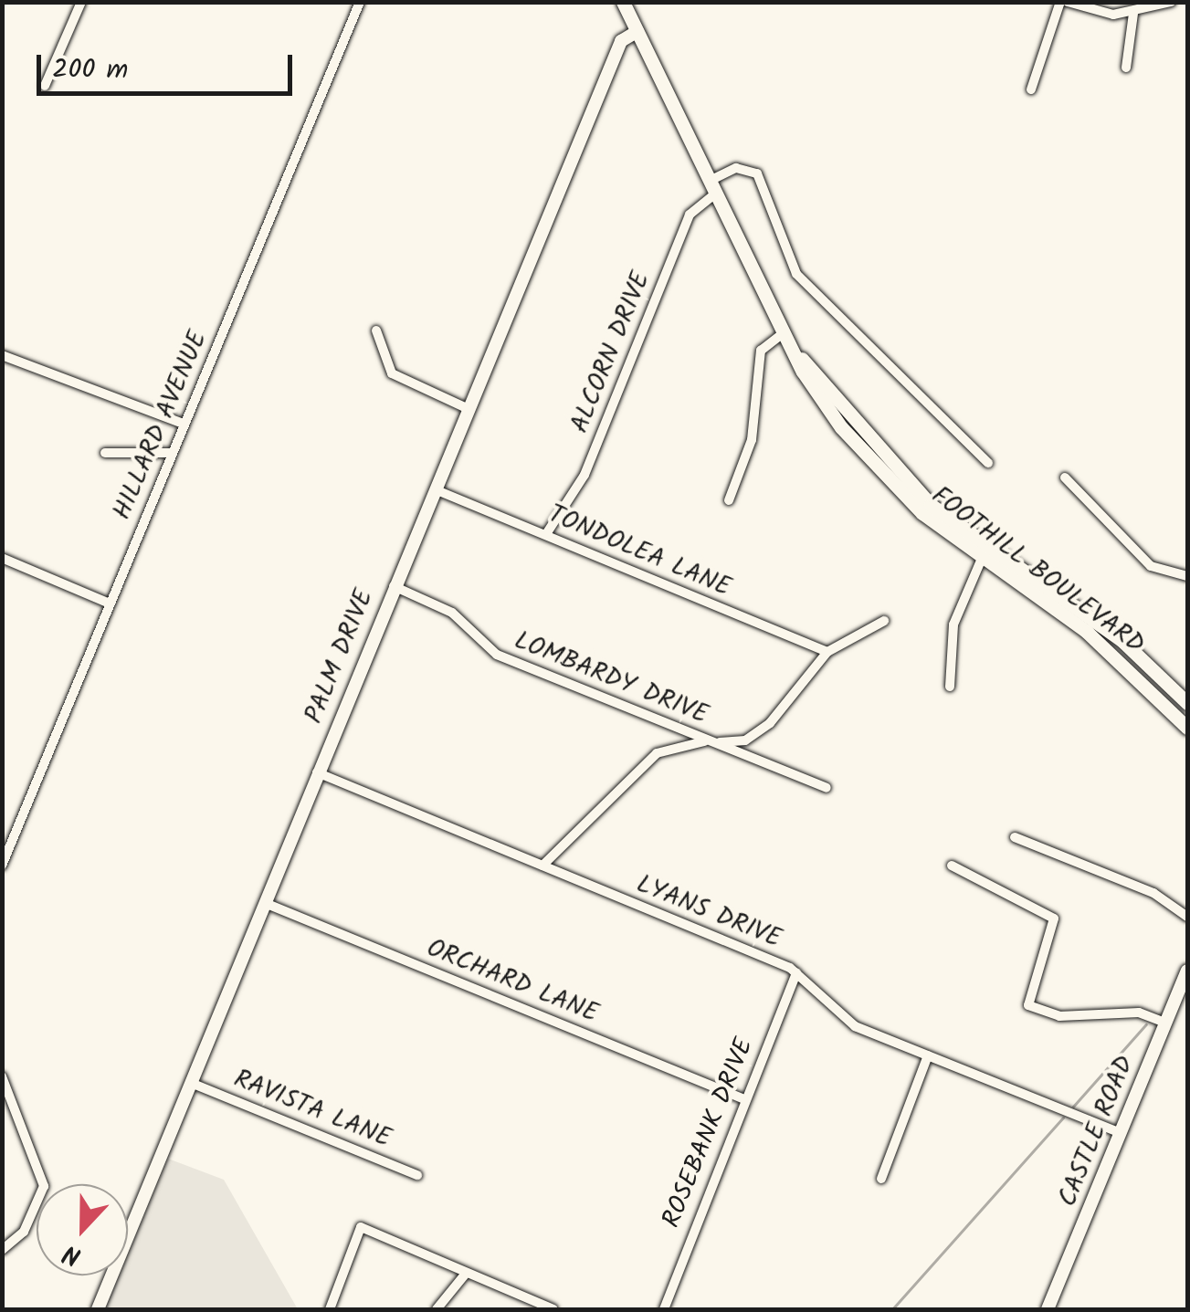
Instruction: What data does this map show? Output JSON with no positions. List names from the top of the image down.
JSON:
{
  "streets": {
    "main road": ["FOOTHILL BOULEVARD"],
    "street": [
      "ALCORN DRIVE",
      "HILLARD AVENUE",
      "TONDOLEA LANE",
      "PALM DRIVE",
      "LOMBARDY DRIVE",
      "LYANS DRIVE",
      "ORCHARD LANE",
      "RAVISTA LANE",
      "CASTLE ROAD",
      "ROSEBANK DRIVE"
    ]
  },
  "crossings": [
    ["ALCORN DRIVE", "TONDOLEA LANE"],
    ["ALCORN DRIVE", "FOOTHILL BOULEVARD"],
    ["TONDOLEA LANE", "PALM DRIVE"],
    ["FOOTHILL BOULEVARD", "PALM DRIVE"],
    ["PALM DRIVE", "LOMBARDY DRIVE"],
    ["PALM DRIVE", "LYANS DRIVE"],
    ["PALM DRIVE", "ORCHARD LANE"],
    ["PALM DRIVE", "RAVISTA LANE"],
    ["LYANS DRIVE", "CASTLE ROAD"],
    ["LYANS DRIVE", "ROSEBANK DRIVE"],
    ["ORCHARD LANE", "ROSEBANK DRIVE"]
  ],
  "scale_bar": "200 m",
  "north": "bottom"
}
